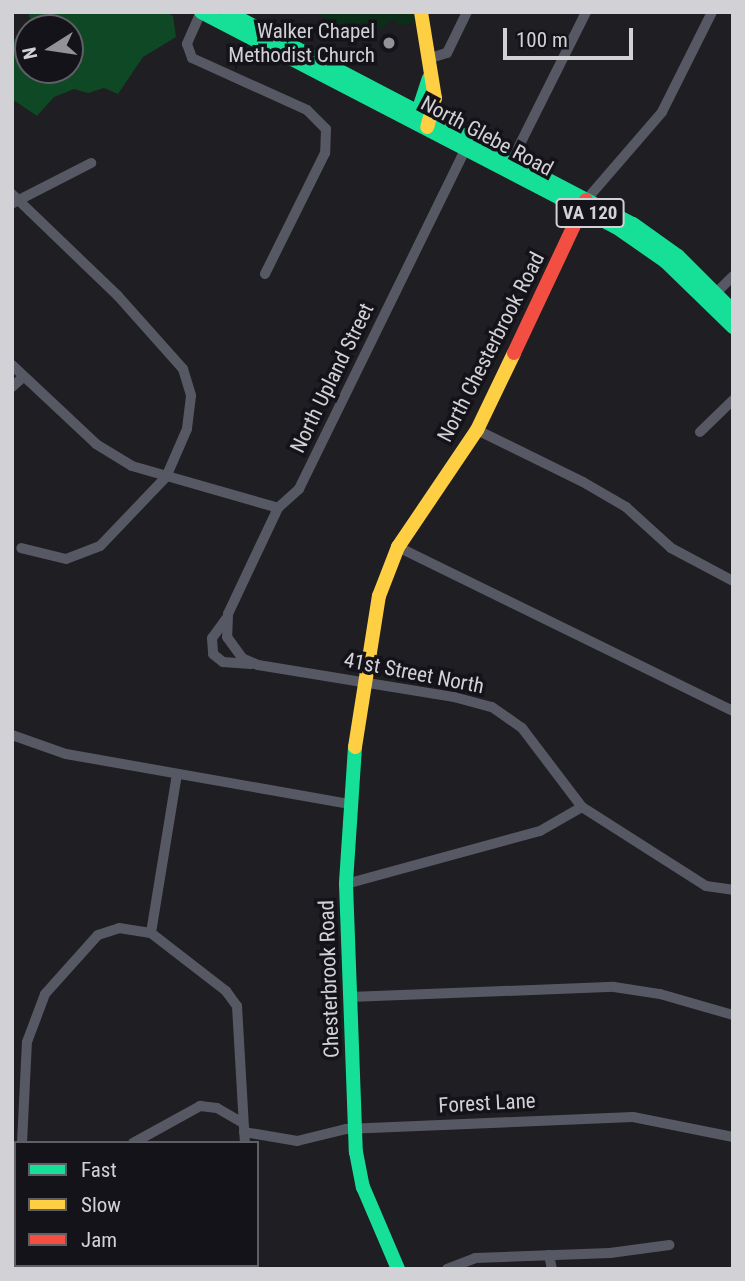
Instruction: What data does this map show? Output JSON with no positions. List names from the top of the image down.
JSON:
{
  "streets": {
    "street": [
      "North Glebe Road",
      "VA 120",
      "North Chesterbrook Road",
      "North Upland Street",
      "41st Street North",
      "Chesterbrook Road",
      "Forest Lane"
    ]
  },
  "crossings": [
    ["North Glebe Road", "North Chesterbrook Road"],
    ["North Glebe Road", "North Upland Street"],
    ["North Chesterbrook Road", "41st Street North"],
    ["North Chesterbrook Road", "Chesterbrook Road"],
    ["North Upland Street", "41st Street North"],
    ["41st Street North", "Chesterbrook Road"],
    ["Chesterbrook Road", "Forest Lane"]
  ],
  "places": ["Walker Chapel Methodist Church"],
  "legend": ["Fast", "Slow", "Jam"],
  "scale_bar": "100 m",
  "north": "left"
}
